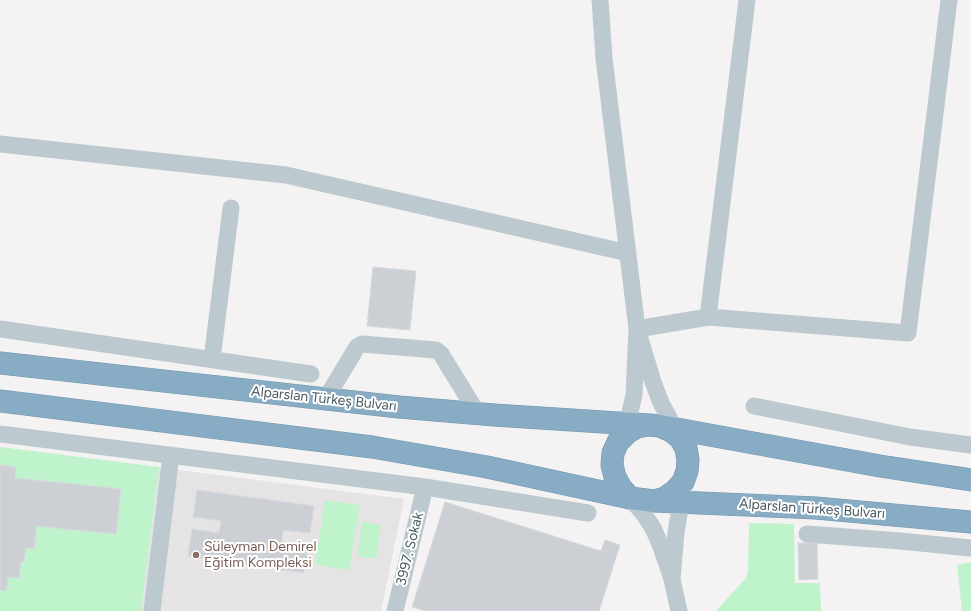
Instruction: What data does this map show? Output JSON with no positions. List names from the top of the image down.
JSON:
{
  "streets": {
    "highway": ["Alparslan Türkeş Bulvarı"],
    "street": ["3997. Sokak"]
  },
  "places": ["Süleyman Demirel Eğitim Kompleksi"]
}
